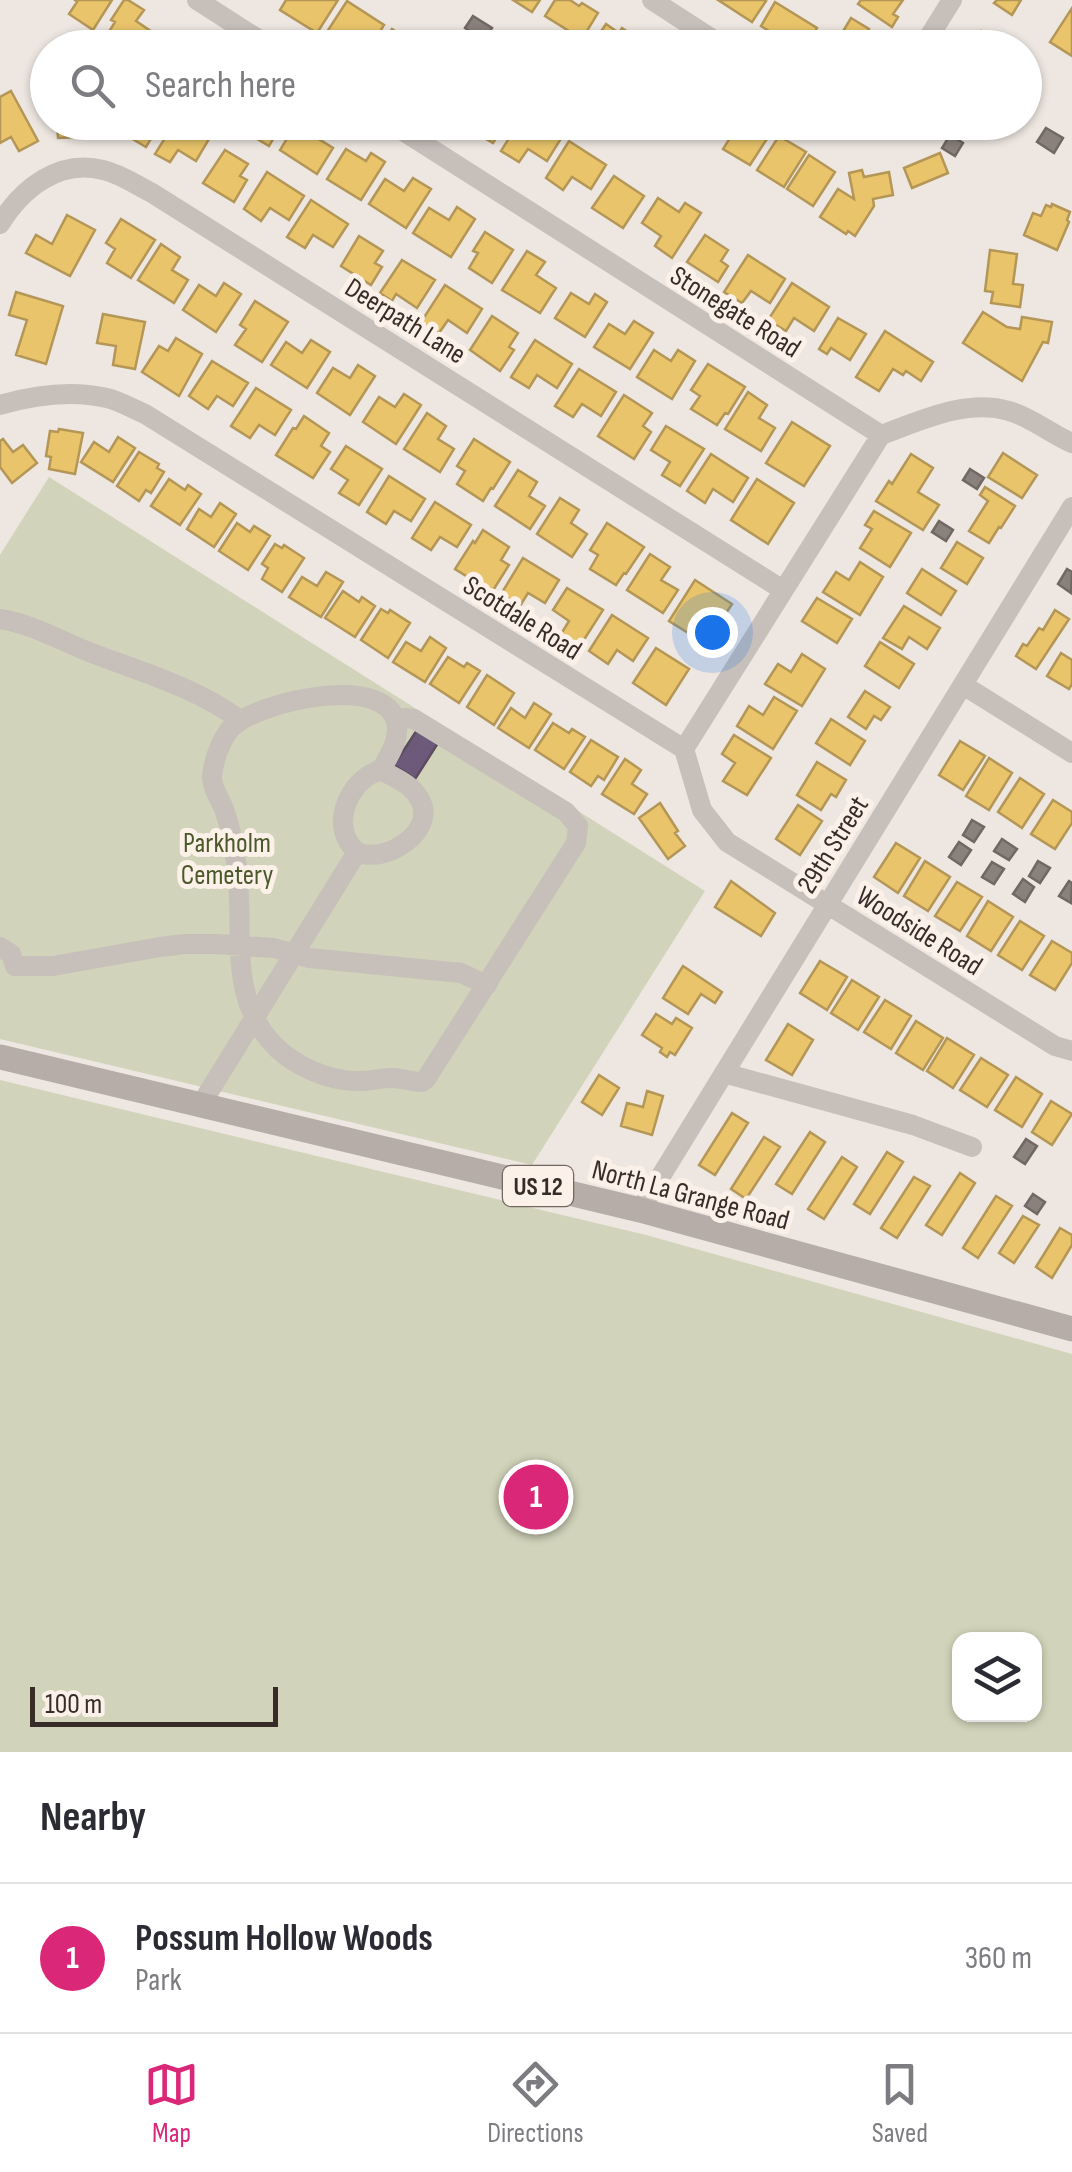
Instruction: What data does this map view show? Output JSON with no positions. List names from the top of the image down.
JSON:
{
  "streets": {
    "main road": ["US 12", "North La Grange Road"],
    "street": [
      "Stonegate Road",
      "Deerpath Lane",
      "Scotdale Road",
      "29th Street",
      "Woodside Road"
    ]
  },
  "crossings": [
    ["Scotdale Road", "Woodside Road"],
    ["29th Street", "Woodside Road"],
    ["29th Street", "North La Grange Road"]
  ],
  "parks": ["Parkholm Cemetery"],
  "scale_bar": "100 m",
  "page": {
    "search": "Search here",
    "pins": "1",
    "scale": "100 m",
    "heading": "Nearby",
    "list": [
      {
        "mark": "1",
        "name": "Possum Hollow Woods",
        "note": "Park",
        "value": "360 m"
      }
    ],
    "nav": ["Map", "Directions", "Saved"]
  }
}
